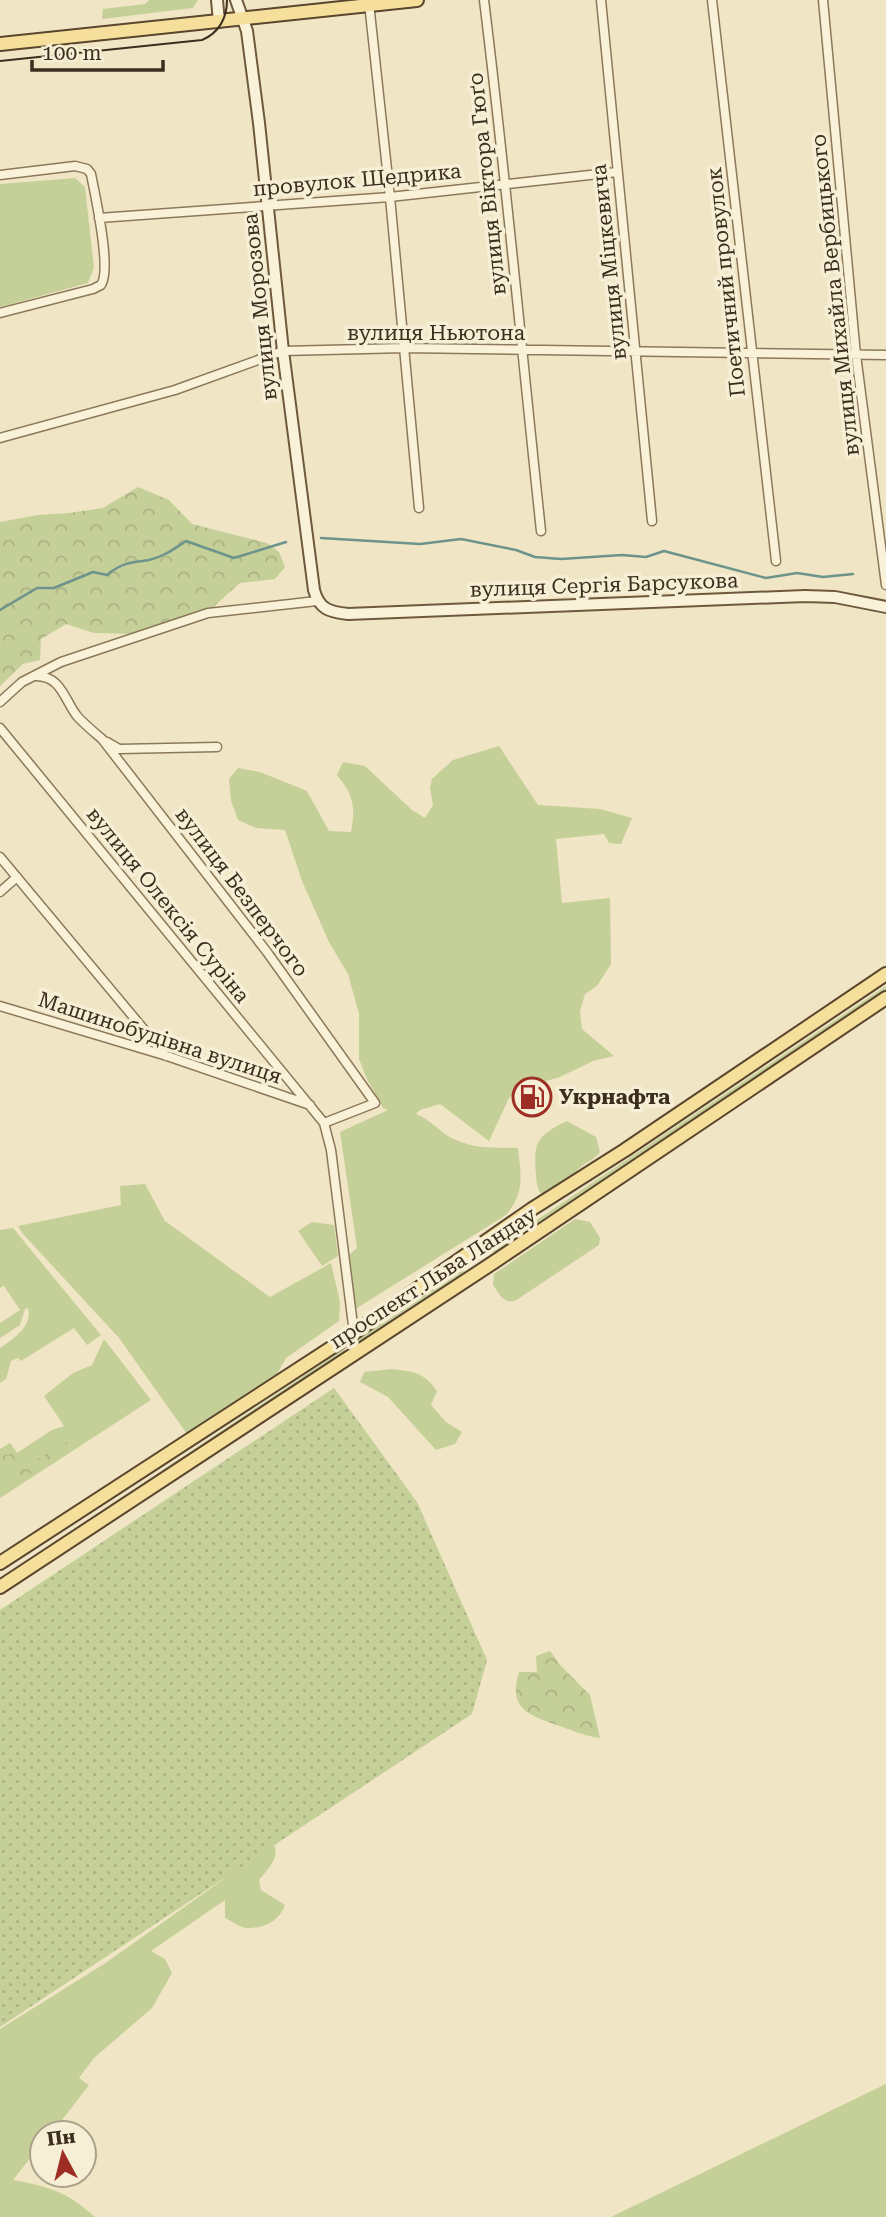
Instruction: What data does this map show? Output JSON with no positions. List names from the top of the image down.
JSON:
{
  "streets": {
    "main road": ["вулиця Морозова", "вулиця Сергія Барсукова", "проспект Льва Ландау"],
    "street": [
      "провулок Щедрика",
      "вулиця Віктора Гюґо",
      "вулиця Міцкевича",
      "Поетичний провулок",
      "вулиця Михайла Вербицького",
      "вулиця Ньютона",
      "вулиця Безперчого",
      "вулиця Олексія Суріна",
      "Машинобудівна вулиця"
    ]
  },
  "crossings": [
    ["провулок Щедрика", "вулиця Віктора Гюґо"],
    ["провулок Щедрика", "вулиця Міцкевича"],
    ["провулок Щедрика", "вулиця Морозова"],
    ["вулиця Віктора Гюґо", "вулиця Ньютона"],
    ["вулиця Міцкевича", "вулиця Ньютона"],
    ["Поетичний провулок", "вулиця Ньютона"],
    ["вулиця Михайла Вербицького", "вулиця Ньютона"],
    ["вулиця Морозова", "вулиця Ньютона"],
    ["вулиця Морозова", "вулиця Сергія Барсукова"],
    ["вулиця Безперчого", "вулиця Олексія Суріна"],
    ["вулиця Олексія Суріна", "Машинобудівна вулиця"]
  ],
  "places": {
    "fuel station": ["Укрнафта"]
  },
  "scale_bar": "100 m",
  "north": "top"
}
